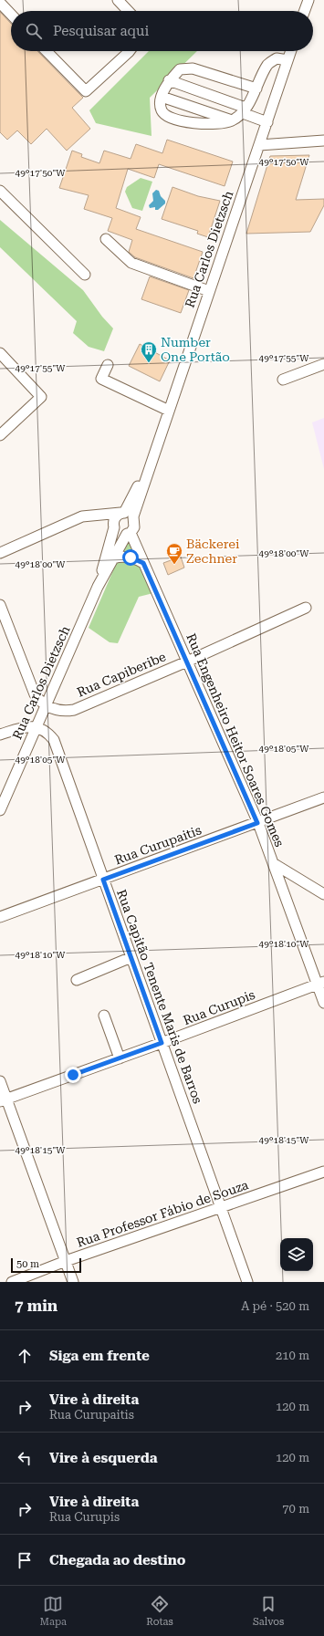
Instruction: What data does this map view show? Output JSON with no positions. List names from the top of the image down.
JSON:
{
  "streets": {
    "street": [
      "Rua Carlos Dietzsch",
      "Rua Capiberibe",
      "Rua Engenheiro Heitor Soares Gomes",
      "Rua Curupaitis",
      "Rua Capitão Tenente Maris de Barros",
      "Rua Curupis",
      "Rua Professor Fábio de Souza"
    ]
  },
  "crossings": [
    ["Rua Carlos Dietzsch", "Rua Capiberibe"],
    ["Rua Carlos Dietzsch", "Rua Engenheiro Heitor Soares Gomes"],
    ["Rua Carlos Dietzsch", "Rua Capitão Tenente Maris de Barros"],
    ["Rua Capiberibe", "Rua Engenheiro Heitor Soares Gomes"],
    ["Rua Engenheiro Heitor Soares Gomes", "Rua Curupaitis"],
    ["Rua Engenheiro Heitor Soares Gomes", "Rua Curupis"],
    ["Rua Curupaitis", "Rua Capitão Tenente Maris de Barros"],
    ["Rua Capitão Tenente Maris de Barros", "Rua Curupis"],
    ["Rua Capitão Tenente Maris de Barros", "Rua Professor Fábio de Souza"]
  ],
  "places": {
    "building": ["Number One Portão"],
    "cafe": ["Bäckerei Zechner"]
  },
  "scale_bar": "50 m",
  "page": {
    "search": "Pesquisar aqui",
    "scale": "50 m",
    "heading": ["7 min", "A pé · 520 m"],
    "list": [
      ["Siga em frente", "210 m"],
      ["Vire à direita", "Rua Curupaitis", "120 m"],
      ["Vire à esquerda", "120 m"],
      ["Vire à direita", "Rua Curupis", "70 m"],
      "Chegada ao destino"
    ],
    "nav": ["Mapa", "Rotas", "Salvos"]
  },
  "coordinates": [
    "49°17'50\"W",
    "49°17'55\"W",
    "49°18'00\"W",
    "49°18'05\"W",
    "49°18'10\"W",
    "49°18'15\"W"
  ]
}
